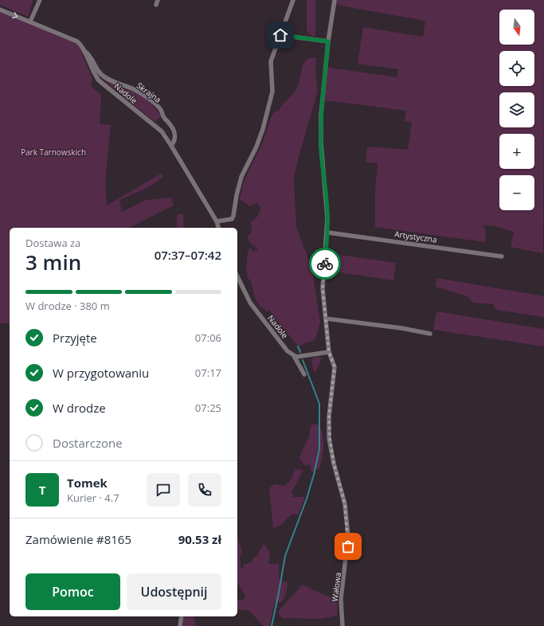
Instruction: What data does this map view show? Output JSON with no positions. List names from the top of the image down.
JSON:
{
  "streets": {
    "street": [
      "Skrajna",
      "Nadole",
      "Artystyczna",
      "Wałowa"
    ]
  },
  "crossings": [
    ["Skrajna", "Nadole"],
    ["Artystyczna", "Wałowa"]
  ],
  "parks": ["Park Tarnowskich"],
  "north": "bottom",
  "page": {
    "map_buttons": ["+", "−"],
    "heading": ["3 min", "Dostawa za", "07:37–07:42"],
    "panel": [
      "Tomek",
      "Kurier · 4.7",
      "Zamówienie #8165",
      "90.53 zł"
    ],
    "bar": "W drodze · 380 m",
    "list": [
      ["Przyjęte", "07:06"],
      ["W przygotowaniu", "07:17"],
      ["W drodze", "07:25"],
      "Dostarczone"
    ],
    "round": "T",
    "buttons": ["Pomoc", "Udostępnij"]
  }
}
